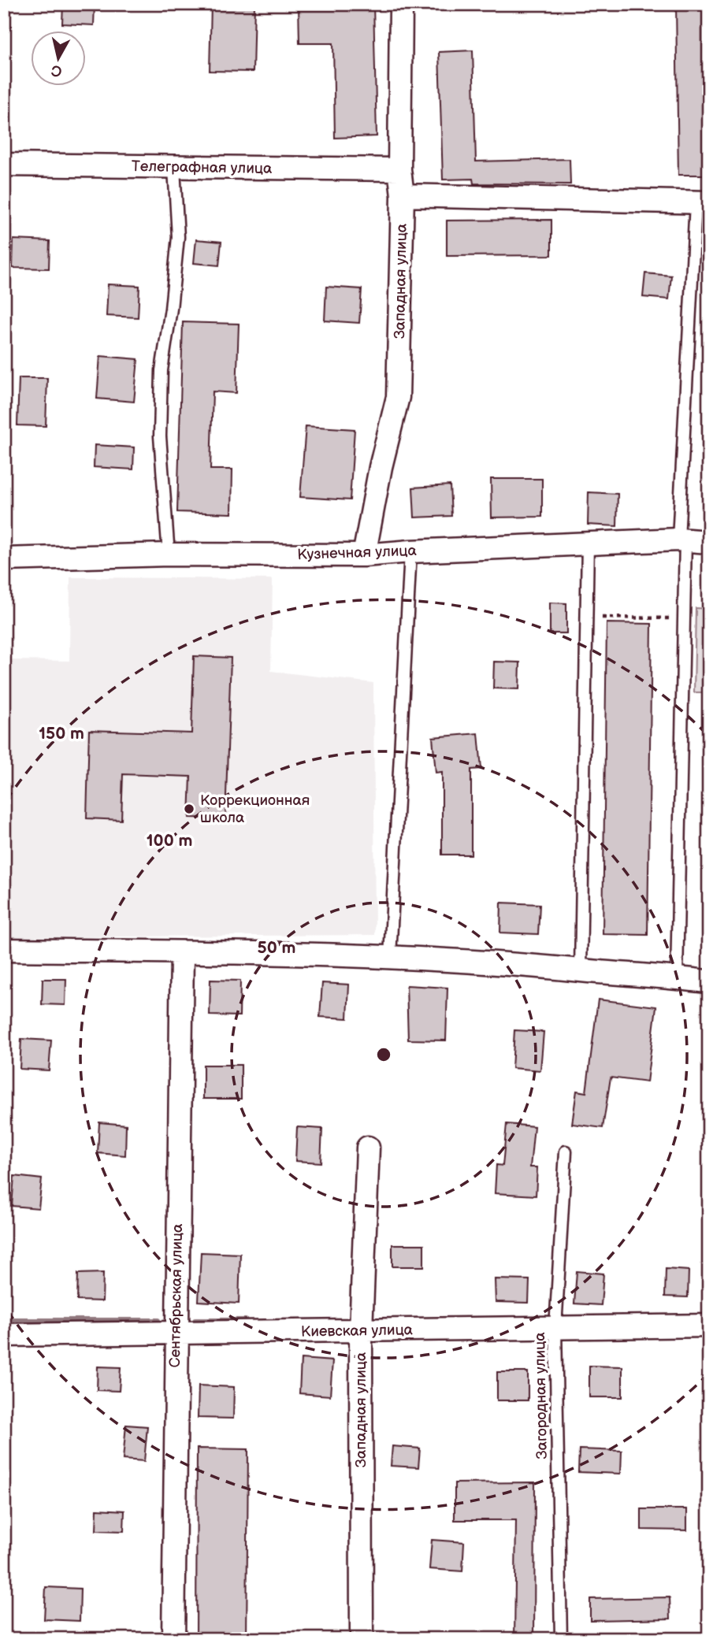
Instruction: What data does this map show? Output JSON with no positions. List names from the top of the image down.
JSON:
{
  "streets": {
    "street": [
      "Телеграфная улица",
      "Западная улица",
      "Кузнечная улица",
      "Сентябрьская улица",
      "Киевская улица"
    ],
    "lane": ["Загородная улица"]
  },
  "crossings": [
    ["Телеграфная улица", "Западная улица"],
    ["Западная улица", "Кузнечная улица"],
    ["Западная улица", "Киевская улица"],
    ["Сентябрьская улица", "Киевская улица"],
    ["Киевская улица", "Загородная улица"]
  ],
  "places": ["Коррекционная школа"],
  "north": "bottom",
  "rings": ["150 m", "100 m", "50 m"]
}
